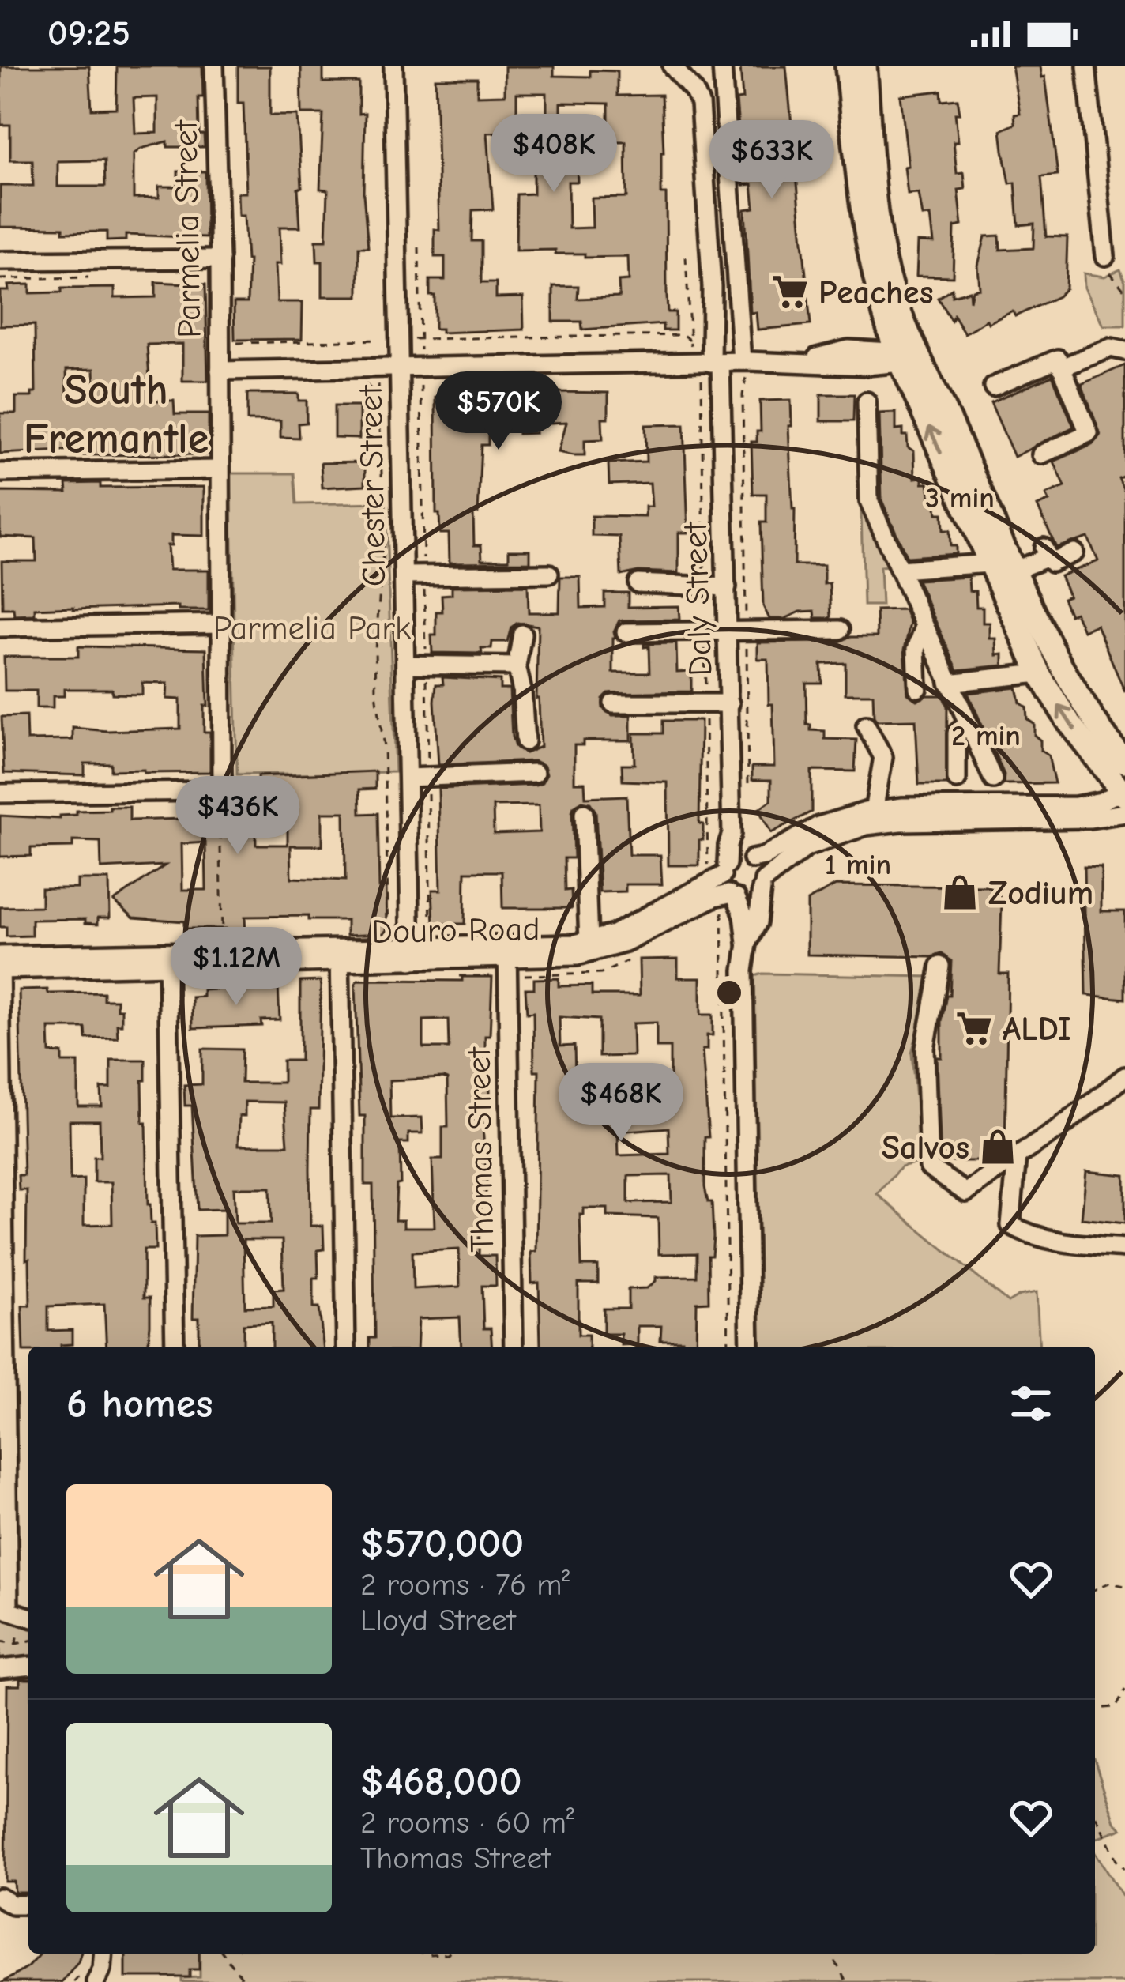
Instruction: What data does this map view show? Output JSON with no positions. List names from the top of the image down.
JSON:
{
  "streets": {
    "street": [
      "Parmelia Street",
      "Chester Street",
      "Daly Street",
      "Douro Road",
      "Thomas Street"
    ]
  },
  "crossings": [
    ["Chester Street", "Douro Road"],
    ["Daly Street", "Douro Road"],
    ["Douro Road", "Thomas Street"]
  ],
  "districts": ["South Fremantle"],
  "parks": ["Parmelia Park"],
  "places": {
    "supermarket": ["Peaches", "ALDI"],
    "shop": ["Zodium", "Salvos"]
  },
  "page": {
    "status": "09:25",
    "price": [
      "$408K",
      "$633K",
      "$570K",
      "$436K",
      "$1.12M",
      "$468K"
    ],
    "heading": "6 homes",
    "list": [
      {
        "name": "$570,000",
        "note": "2 rooms · 76 m² · Lloyd Street"
      },
      {
        "name": "$468,000",
        "note": "2 rooms · 60 m² · Thomas Street"
      }
    ]
  },
  "rings": ["3 min", "2 min", "1 min"]
}
